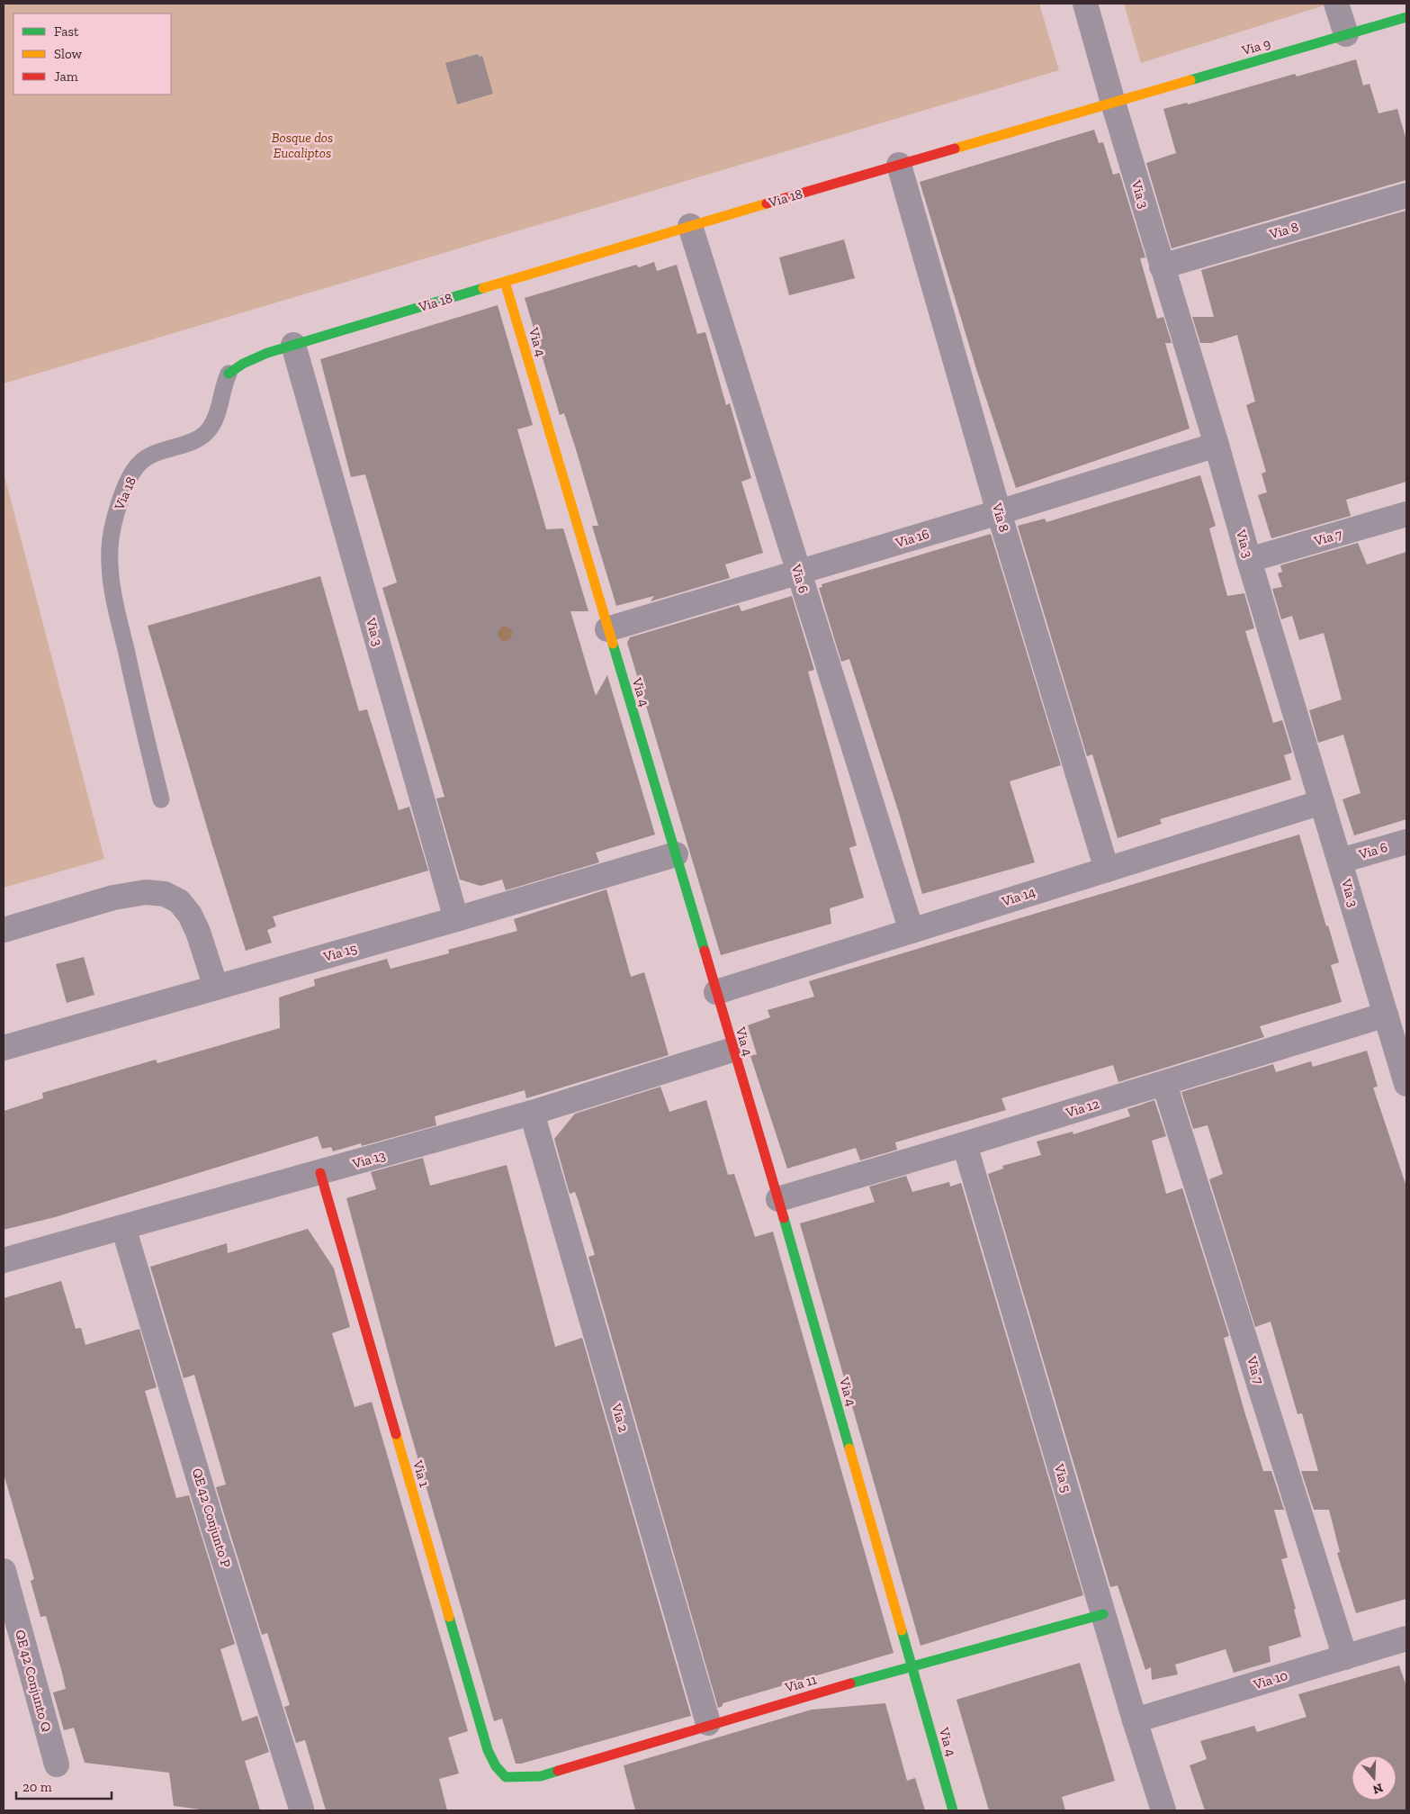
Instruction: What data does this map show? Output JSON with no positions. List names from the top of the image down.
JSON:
{
  "streets": {
    "street": [
      "Via 9",
      "Via 3",
      "Via 18",
      "Via 8",
      "Via 4",
      "Via 7",
      "Via 16",
      "Via 6",
      "Via 14",
      "Via 15",
      "Via 12",
      "Via 13",
      "Via 2",
      "Via 1",
      "Via 5",
      "QE 42 Conjunto P",
      "Via 10",
      "QE 42 Conjunto Q",
      "Via 11"
    ]
  },
  "crossings": [
    ["Via 9", "Via 3"],
    ["Via 9", "Via 18"],
    ["Via 3", "Via 18"],
    ["Via 3", "Via 8"],
    ["Via 3", "Via 7"],
    ["Via 3", "Via 16"],
    ["Via 3", "Via 6"],
    ["Via 3", "Via 14"],
    ["Via 3", "Via 15"],
    ["Via 3", "Via 12"],
    ["Via 18", "Via 8"],
    ["Via 18", "Via 4"],
    ["Via 18", "Via 6"],
    ["Via 8", "Via 16"],
    ["Via 8", "Via 14"],
    ["Via 4", "Via 16"],
    ["Via 4", "Via 14"],
    ["Via 4", "Via 15"],
    ["Via 4", "Via 12"],
    ["Via 4", "Via 13"],
    ["Via 4", "Via 11"],
    ["Via 7", "Via 12"],
    ["Via 7", "Via 10"],
    ["Via 16", "Via 6"],
    ["Via 6", "Via 14"],
    ["Via 12", "Via 5"],
    ["Via 13", "Via 2"],
    ["Via 13", "Via 1"],
    ["Via 13", "QE 42 Conjunto P"],
    ["Via 2", "Via 11"],
    ["Via 1", "Via 11"],
    ["Via 5", "Via 10"],
    ["Via 5", "Via 11"]
  ],
  "parks": ["Bosque dos Eucaliptos"],
  "legend": ["Fast", "Slow", "Jam"],
  "scale_bar": "20 m",
  "north": "bottom"
}
